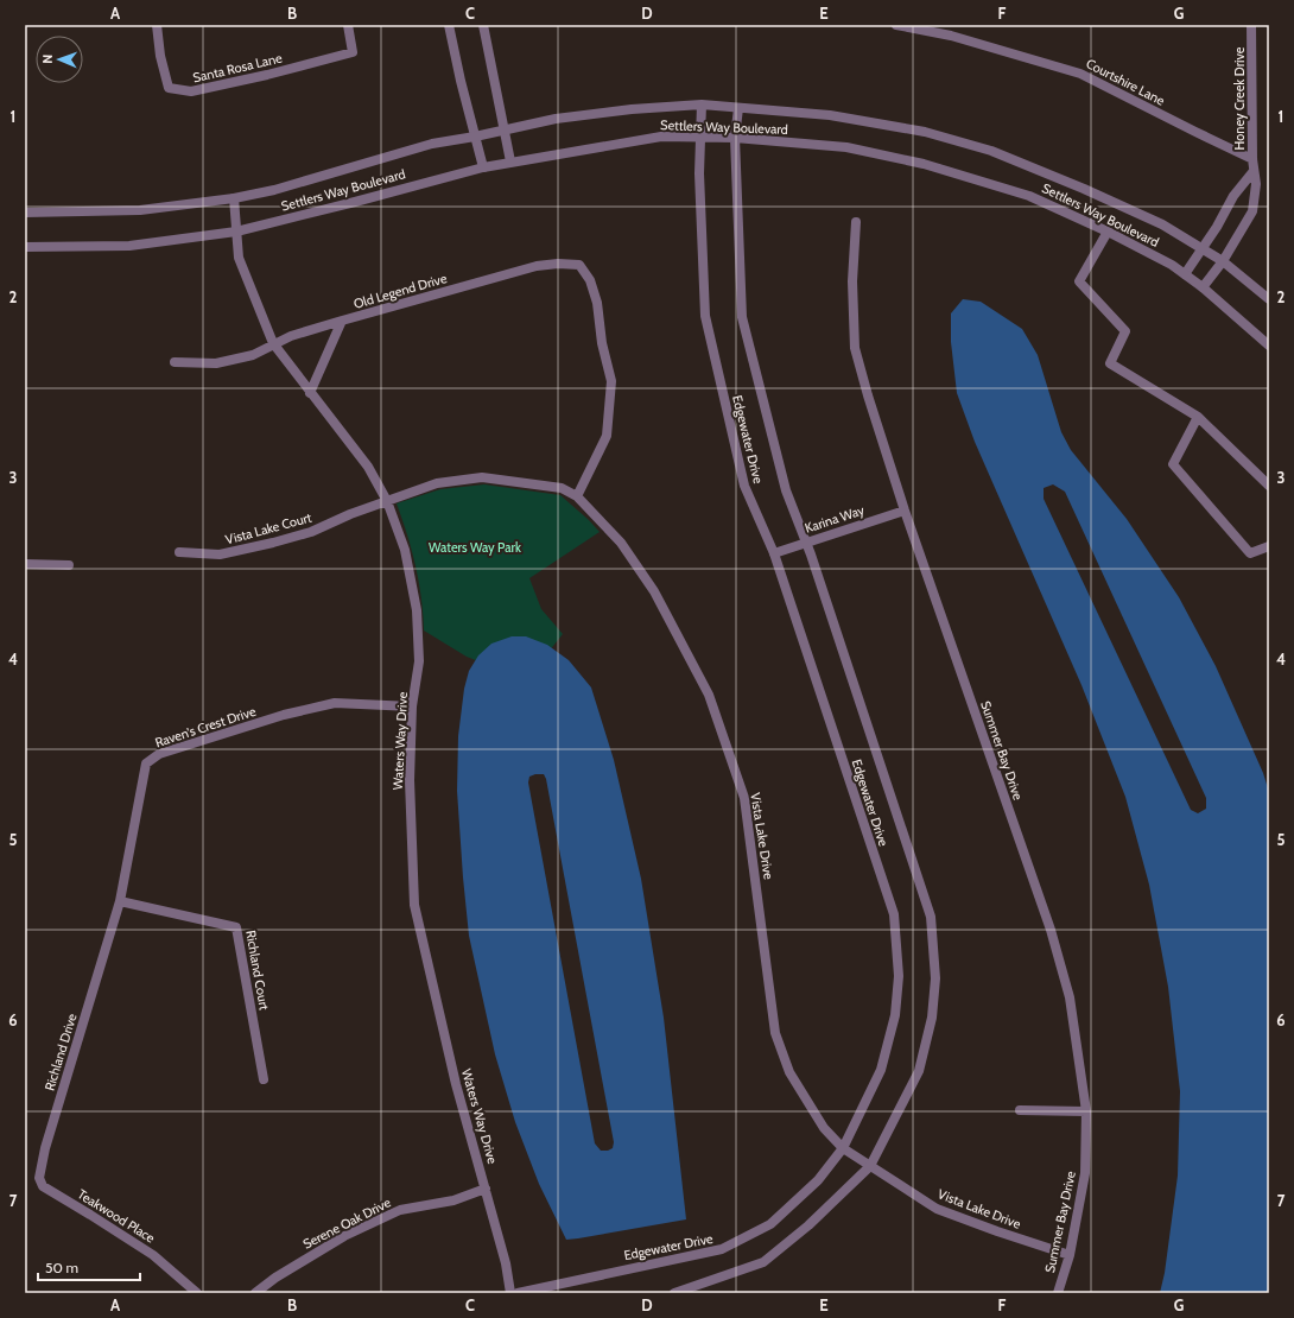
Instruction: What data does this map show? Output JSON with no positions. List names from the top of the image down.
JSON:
{
  "streets": {
    "street": [
      "Santa Rosa Lane",
      "Courtshire Lane",
      "Honey Creek Drive",
      "Settlers Way Boulevard",
      "Old Legend Drive",
      "Edgewater Drive",
      "Karina Way",
      "Vista Lake Court",
      "Raven's Crest Drive",
      "Waters Way Drive",
      "Summer Bay Drive",
      "Vista Lake Drive",
      "Richland Court",
      "Richland Drive",
      "Teakwood Place",
      "Serene Oak Drive"
    ]
  },
  "crossings": [
    ["Courtshire Lane", "Honey Creek Drive"],
    ["Honey Creek Drive", "Settlers Way Boulevard"],
    ["Settlers Way Boulevard", "Edgewater Drive"],
    ["Settlers Way Boulevard", "Waters Way Drive"],
    ["Old Legend Drive", "Waters Way Drive"],
    ["Old Legend Drive", "Vista Lake Drive"],
    ["Edgewater Drive", "Karina Way"],
    ["Edgewater Drive", "Vista Lake Drive"],
    ["Karina Way", "Summer Bay Drive"],
    ["Vista Lake Court", "Waters Way Drive"],
    ["Vista Lake Court", "Vista Lake Drive"],
    ["Raven's Crest Drive", "Waters Way Drive"],
    ["Raven's Crest Drive", "Richland Court"],
    ["Raven's Crest Drive", "Richland Drive"],
    ["Waters Way Drive", "Vista Lake Drive"],
    ["Waters Way Drive", "Serene Oak Drive"],
    ["Summer Bay Drive", "Vista Lake Drive"],
    ["Richland Court", "Richland Drive"],
    ["Richland Drive", "Teakwood Place"]
  ],
  "parks": ["Waters Way Park"],
  "scale_bar": "50 m",
  "north": "left",
  "grid": {
    "columns": [
      "A",
      "B",
      "C",
      "D",
      "E",
      "F",
      "G"
    ],
    "rows": [
      "1",
      "2",
      "3",
      "4",
      "5",
      "6",
      "7"
    ]
  }
}
